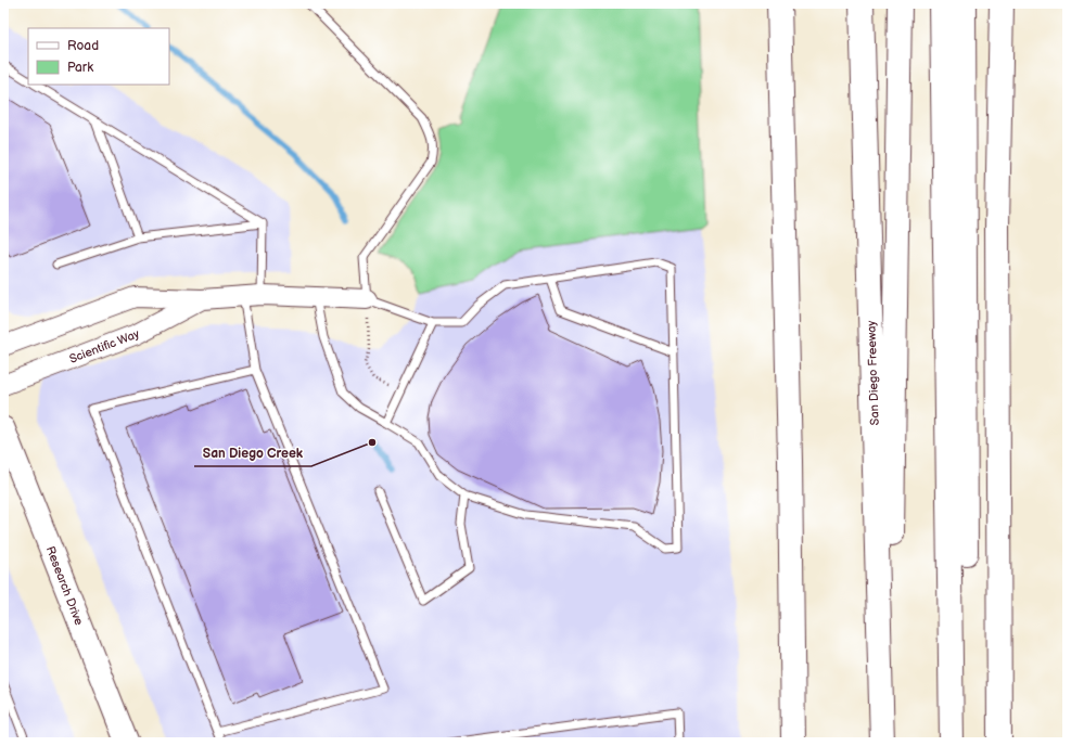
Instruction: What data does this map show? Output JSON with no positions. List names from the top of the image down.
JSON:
{
  "streets": {
    "highway": ["San Diego Freeway"],
    "main road": ["Research Drive"],
    "street": ["Scientific Way"]
  },
  "places": ["San Diego Creek"],
  "legend": ["Road", "Park"]
}
